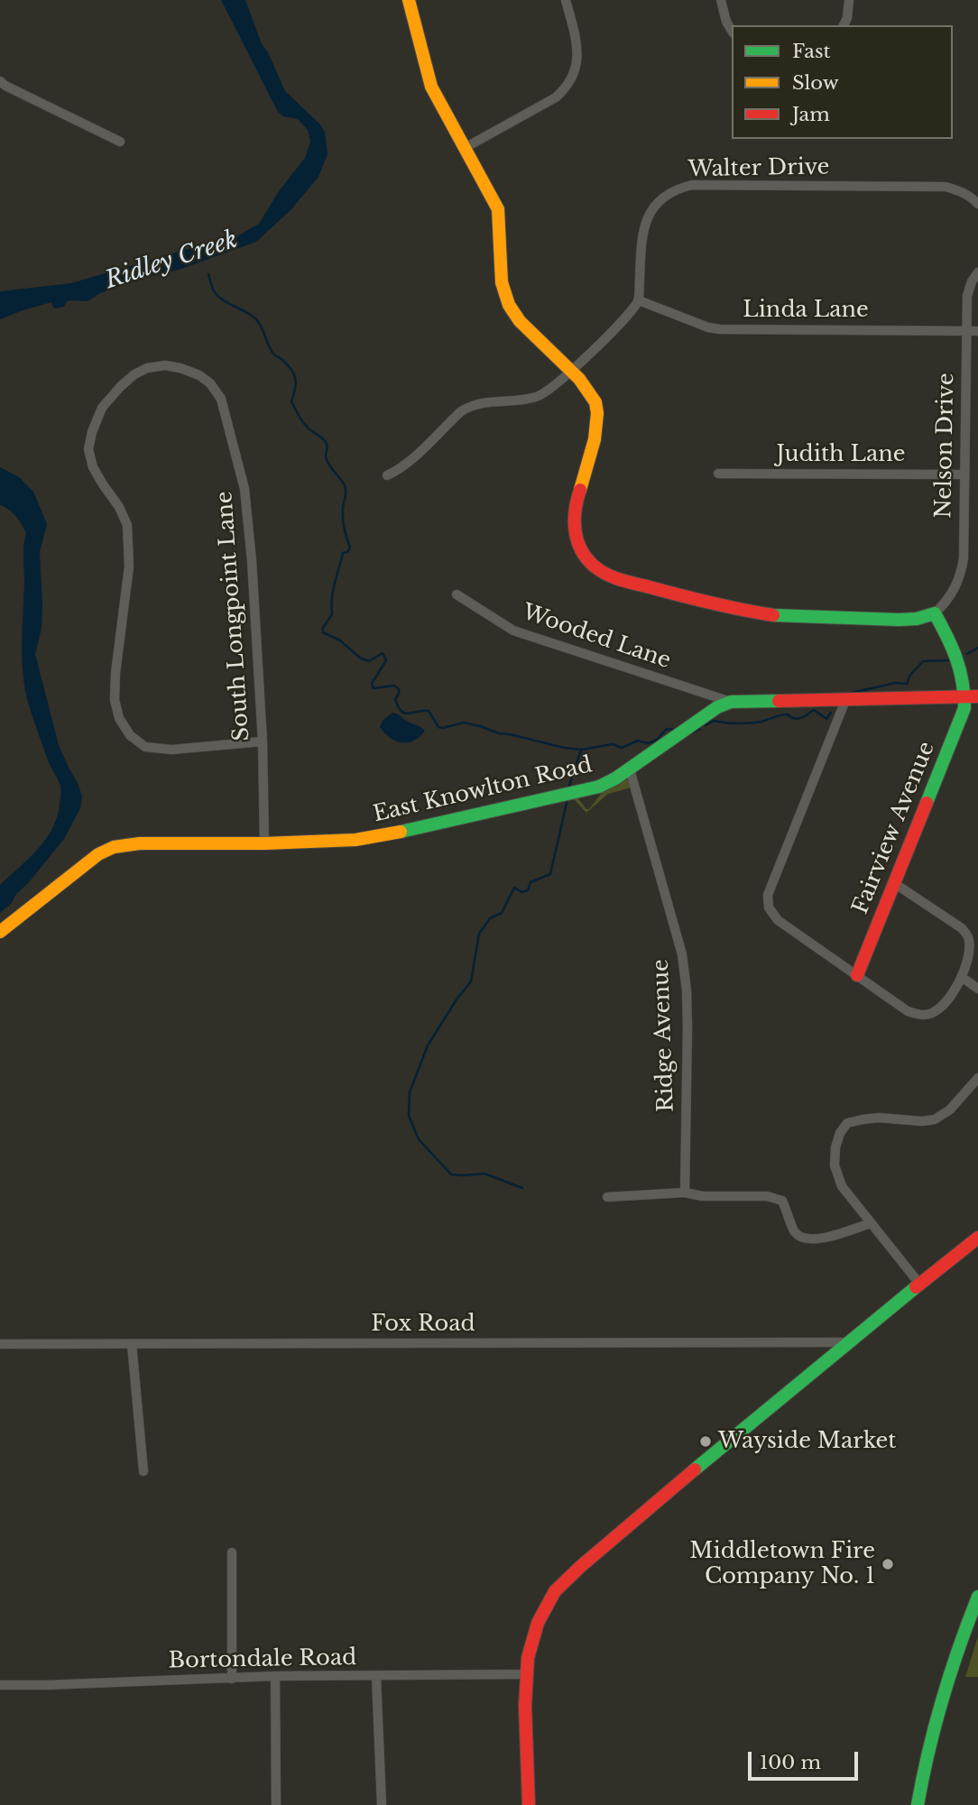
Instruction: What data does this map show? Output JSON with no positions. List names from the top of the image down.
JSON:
{
  "streets": {
    "street": [
      "Walter Drive",
      "Linda Lane",
      "Nelson Drive",
      "Judith Lane",
      "South Longpoint Lane",
      "Wooded Lane",
      "East Knowlton Road",
      "Fairview Avenue",
      "Ridge Avenue",
      "Fox Road",
      "Bortondale Road"
    ]
  },
  "crossings": [
    ["Walter Drive", "Linda Lane"],
    ["Linda Lane", "Nelson Drive"],
    ["Nelson Drive", "Judith Lane"],
    ["South Longpoint Lane", "East Knowlton Road"],
    ["Wooded Lane", "East Knowlton Road"],
    ["East Knowlton Road", "Fairview Avenue"],
    ["East Knowlton Road", "Ridge Avenue"]
  ],
  "water": ["Ridley Creek"],
  "places": ["Wayside Market", "Middletown Fire Company No. 1"],
  "legend": ["Fast", "Slow", "Jam"],
  "scale_bar": "100 m"
}
